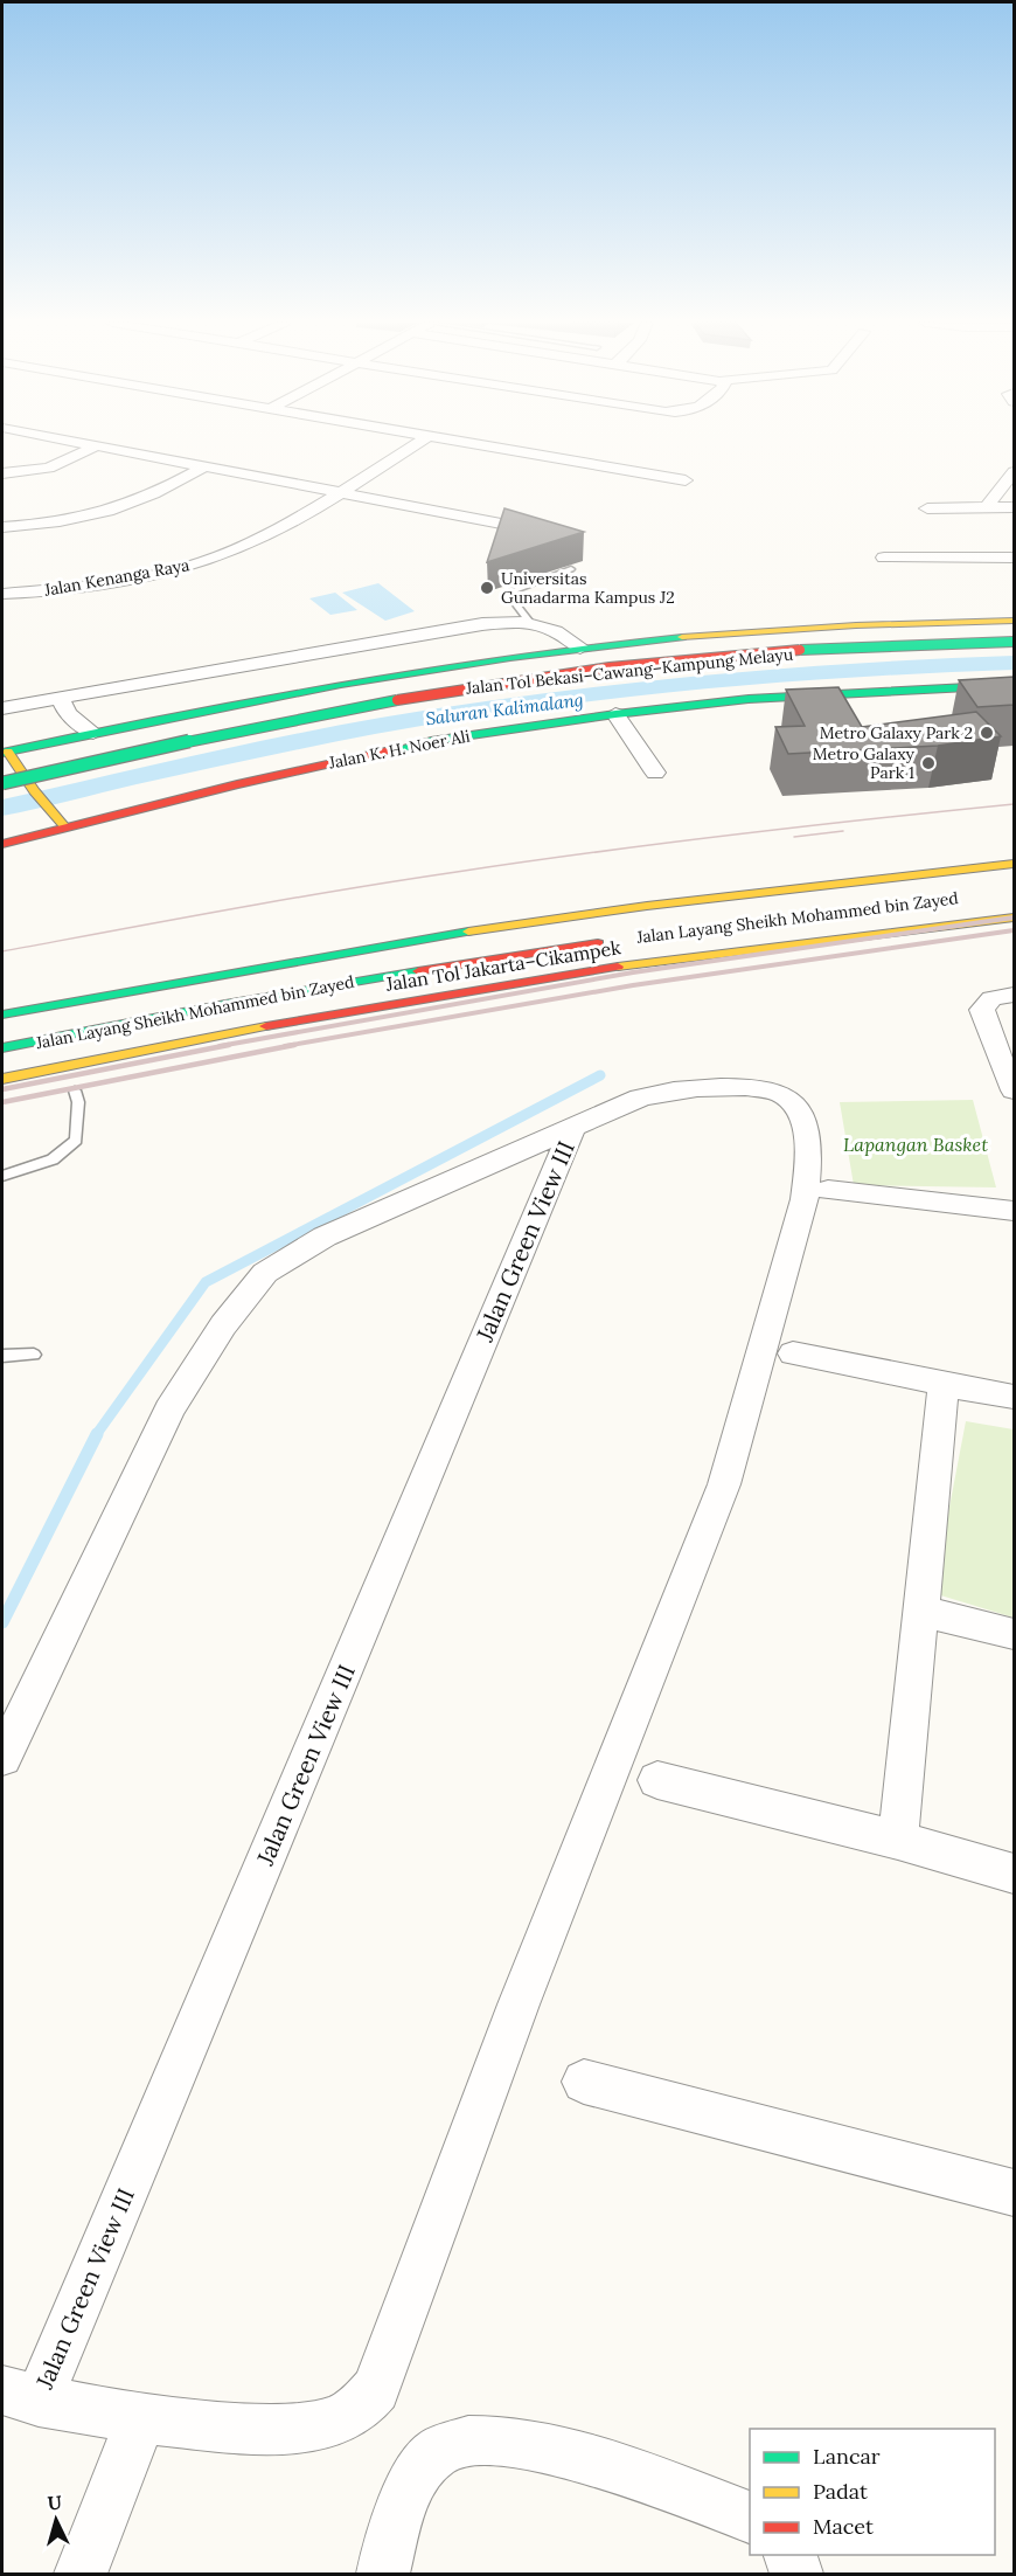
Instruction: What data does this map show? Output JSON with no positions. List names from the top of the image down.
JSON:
{
  "streets": {
    "main road": [
      "Jalan Tol Bekasi–Cawang–Kampung Melayu",
      "Jalan K. H. Noer Ali",
      "Jalan Layang Sheikh Mohammed bin Zayed",
      "Jalan Tol Jakarta–Cikampek"
    ],
    "street": ["Jalan Kenanga Raya", "Jalan Green View III"]
  },
  "water": ["Saluran Kalimalang"],
  "parks": ["Lapangan Basket"],
  "places": ["Universitas Gunadarma Kampus J2", "Metro Galaxy Park 2", "Metro Galaxy Park 1"],
  "legend": ["Lancar", "Padat", "Macet"],
  "north": "top"
}
